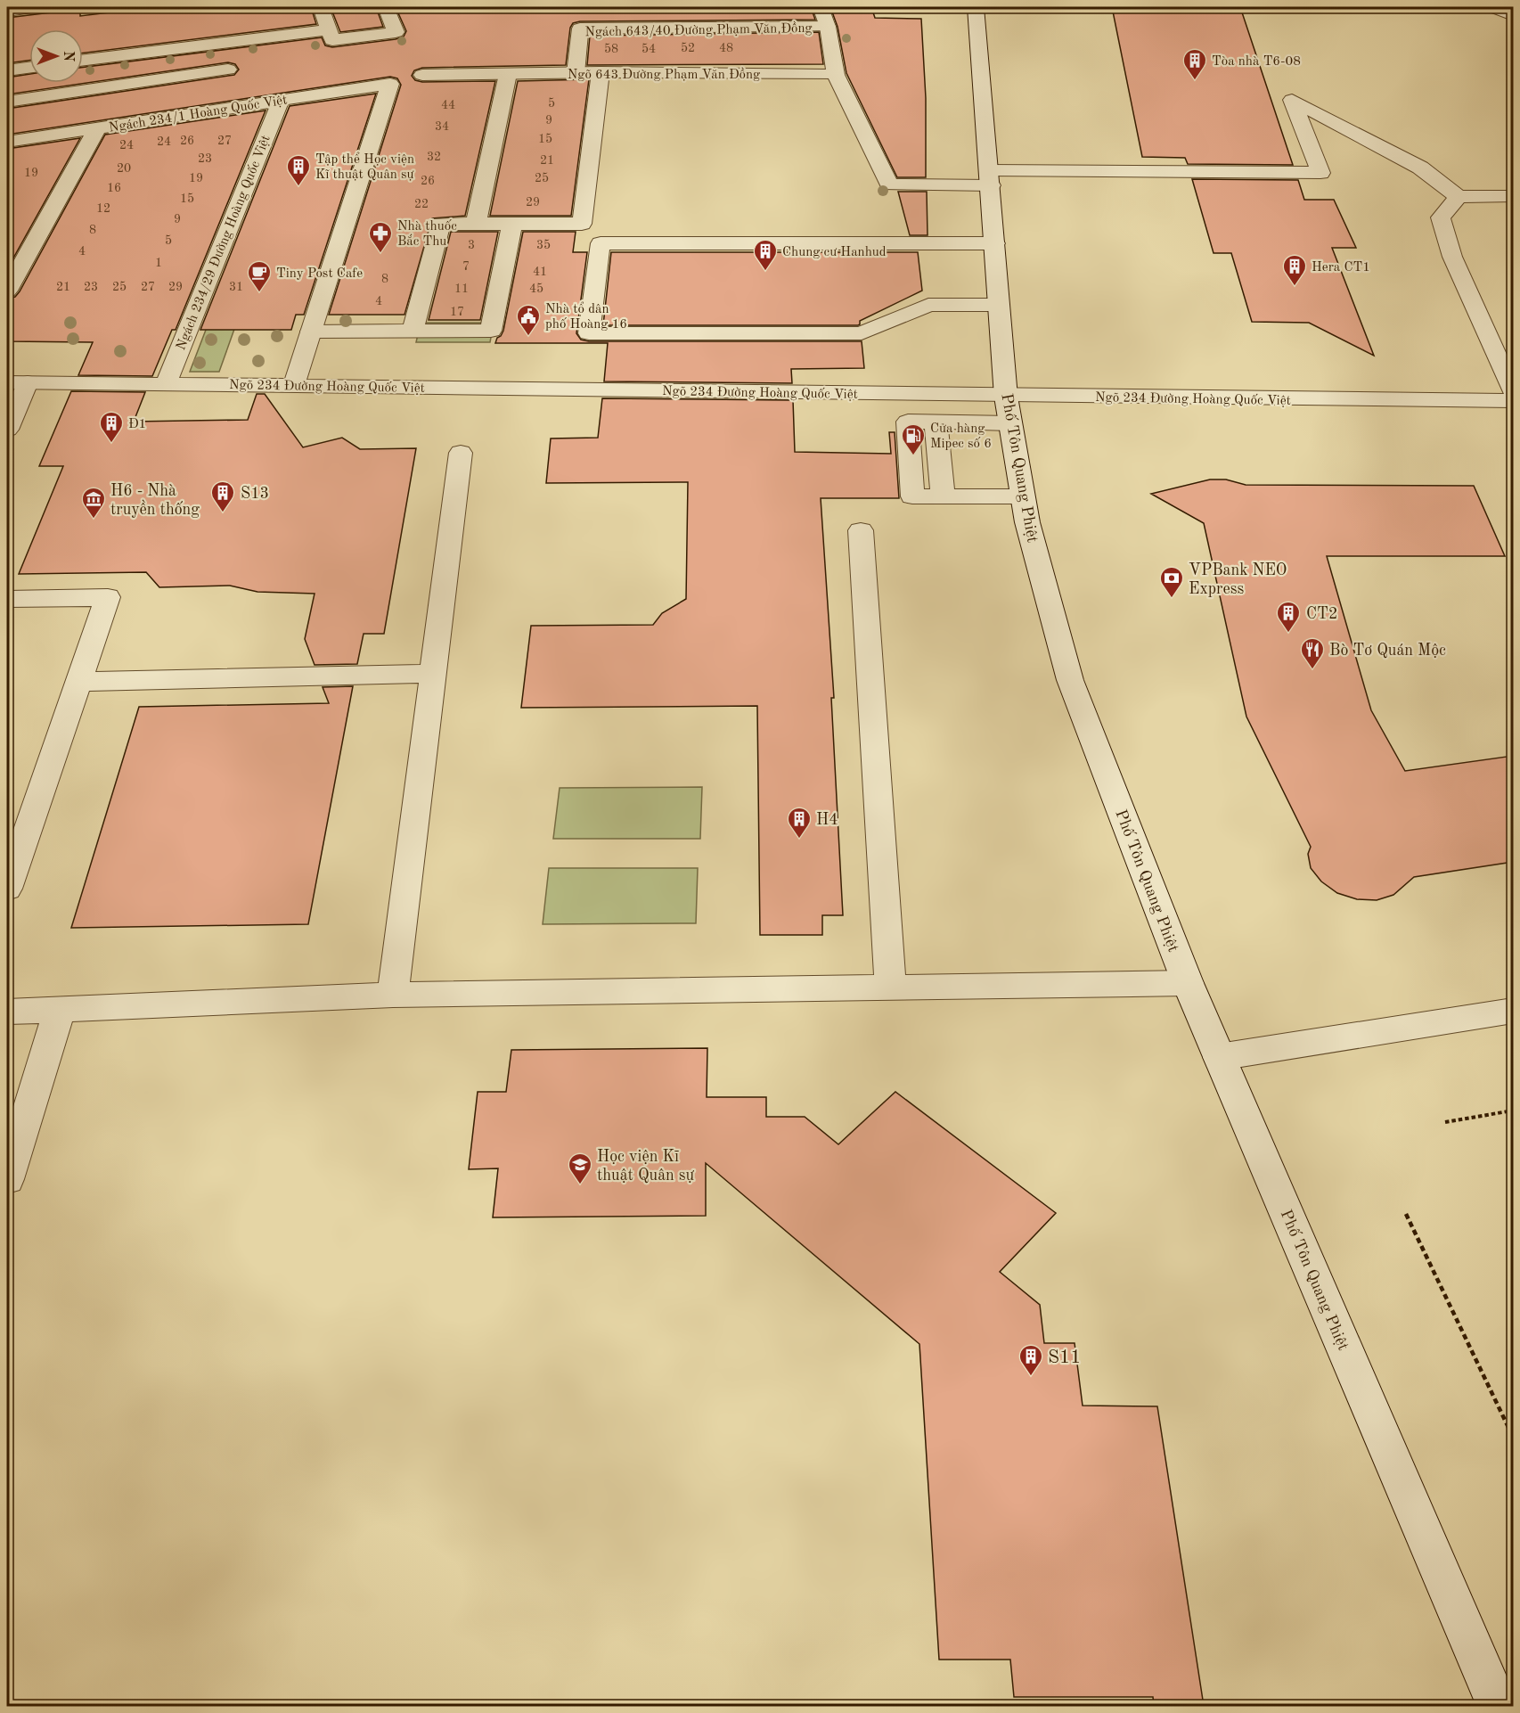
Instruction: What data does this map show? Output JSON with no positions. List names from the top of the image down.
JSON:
{
  "streets": {
    "street": [
      "Ngách 643/40 Đường Phạm Văn Đồng",
      "Ngõ 643 Đường Phạm Văn Đồng",
      "Ngách 234/1 Hoàng Quốc Việt",
      "Ngách 234/29 Đường Hoàng Quốc Việt",
      "Ngõ 234 Đường Hoàng Quốc Việt",
      "Phố Tôn Quang Phiệt"
    ]
  },
  "crossings": [
    ["Ngách 643/40 Đường Phạm Văn Đồng", "Ngõ 643 Đường Phạm Văn Đồng"],
    ["Ngách 234/1 Hoàng Quốc Việt", "Ngách 234/29 Đường Hoàng Quốc Việt"],
    ["Ngách 234/29 Đường Hoàng Quốc Việt", "Ngõ 234 Đường Hoàng Quốc Việt"],
    ["Ngõ 234 Đường Hoàng Quốc Việt", "Phố Tôn Quang Phiệt"]
  ],
  "places": {
    "building": [
      "Tòa nhà T6-08",
      "Tập thể Học viện Kĩ thuật Quân sự",
      "Chung cư Hanhud",
      "Hera CT1",
      "Đ1",
      "S13",
      "CT2",
      "H4",
      "S11"
    ],
    "pharmacy": ["Nhà thuốc Bắc Thu"],
    "cafe": ["Tiny Post Cafe"],
    "public building": ["Nhà tổ dân phố Hoàng 16"],
    "fuel station": ["Cửa hàng Mipec số 6"],
    "museum": ["H6 - Nhà truyền thống"],
    "bank": ["VPBank NEO Express"],
    "restaurant": ["Bò Tơ Quán Mộc"],
    "school or university": ["Học viện Kĩ thuật Quân sự"]
  },
  "house_numbers": [
    "52",
    "48",
    "58",
    "54",
    "5",
    "44",
    "9",
    "34",
    "15",
    "26",
    "27",
    "24",
    "24",
    "32",
    "23",
    "21",
    "20",
    "19",
    "19",
    "25",
    "26",
    "16",
    "15",
    "29",
    "22",
    "12",
    "9",
    "8",
    "5",
    "3",
    "35",
    "4",
    "1",
    "7",
    "41",
    "8",
    "21",
    "23",
    "25",
    "27",
    "29",
    "31",
    "11",
    "45",
    "4",
    "17"
  ],
  "north": "right"
}
